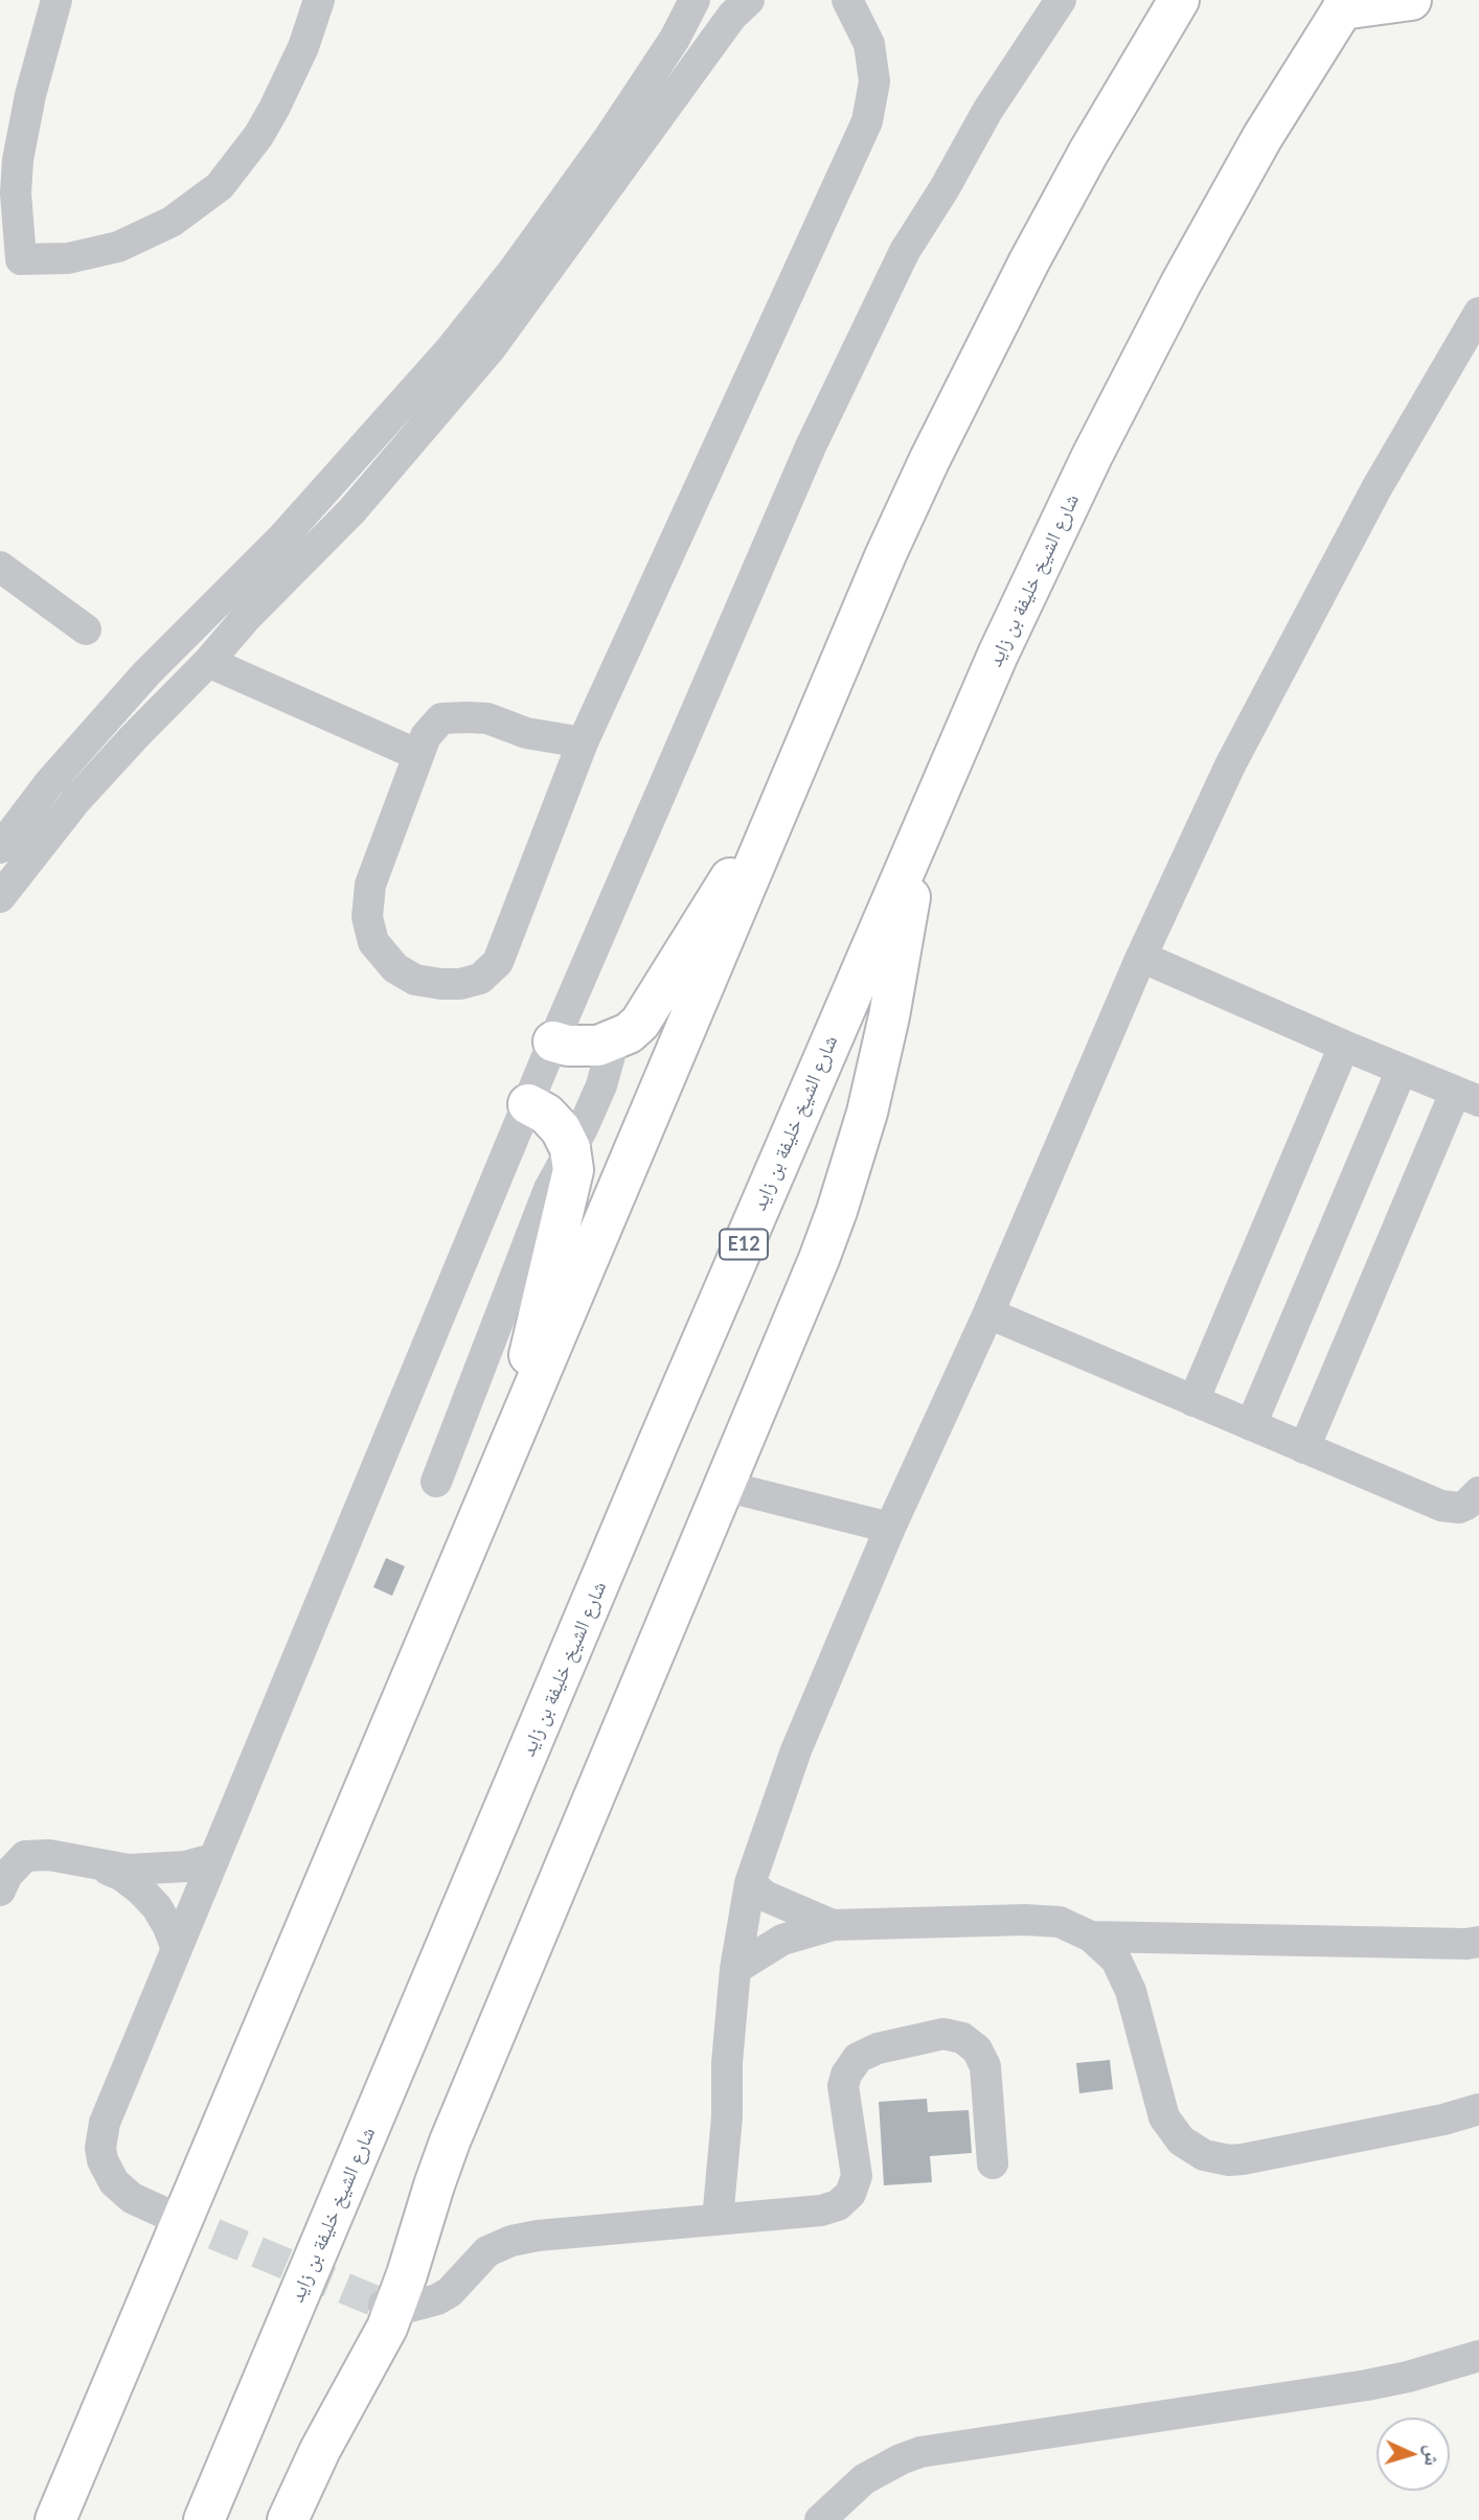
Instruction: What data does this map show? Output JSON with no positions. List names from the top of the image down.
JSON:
{
  "streets": {
    "highway": ["شارع الشيخ خليفة بن زايد", "E12"]
  },
  "north": "right"
}
